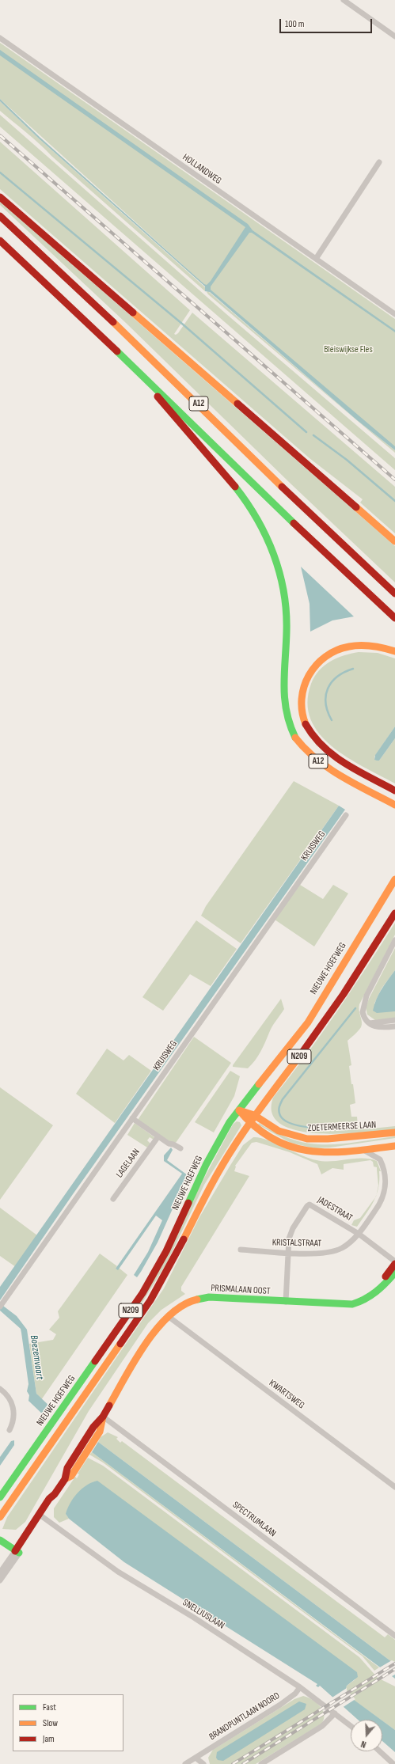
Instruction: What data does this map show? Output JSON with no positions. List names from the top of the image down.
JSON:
{
  "streets": {
    "main road": [
      "A12",
      "NIEUWE HOEFWEG",
      "N209",
      "ZOETERMEERSE LAAN",
      "PRISMALAAN OOST"
    ],
    "street": [
      "HOLLANDWEG",
      "KRUISWEG",
      "LAGELAAN",
      "JADESTRAAT",
      "KRISTALSTRAAT",
      "KWARTSWEG",
      "SPECTRUMLAAN",
      "SNELLIUSLAAN",
      "BRANDPUNTLAAN NOORD"
    ]
  },
  "crossings": [
    ["NIEUWE HOEFWEG", "ZOETERMEERSE LAAN"],
    ["JADESTRAAT", "KRISTALSTRAAT"],
    ["JADESTRAAT", "PRISMALAAN OOST"],
    ["PRISMALAAN OOST", "KWARTSWEG"],
    ["PRISMALAAN OOST", "SPECTRUMLAAN"],
    ["PRISMALAAN OOST", "SNELLIUSLAAN"],
    ["SNELLIUSLAAN", "BRANDPUNTLAAN NOORD"]
  ],
  "water": ["Boezemvaart"],
  "parks": ["Bleiswijkse Fles"],
  "legend": ["Fast", "Slow", "Jam"],
  "scale_bar": "100 m",
  "north": "bottom"
}
